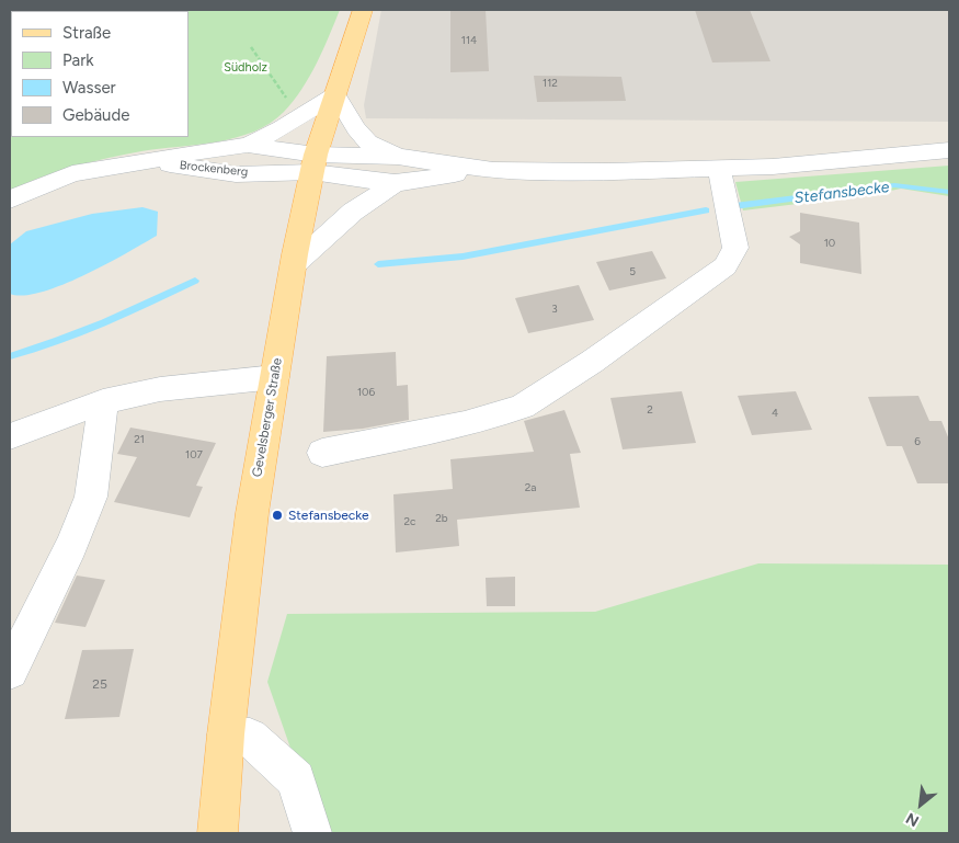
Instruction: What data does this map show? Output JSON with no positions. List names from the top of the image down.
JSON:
{
  "streets": {
    "main road": ["Gevelsberger Straße"],
    "street": ["Brockenberg"]
  },
  "crossings": [
    ["Brockenberg", "Gevelsberger Straße"]
  ],
  "water": ["Stefansbecke"],
  "parks": ["Südholz"],
  "places": ["Stefansbecke"],
  "house_numbers": [
    "114",
    "112",
    "10",
    "5",
    "3",
    "106",
    "2",
    "4",
    "21",
    "6",
    "107",
    "2a",
    "2b",
    "2c",
    "25"
  ],
  "legend": [
    "Straße",
    "Park",
    "Wasser",
    "Gebäude"
  ],
  "north": "bottom left"
}
